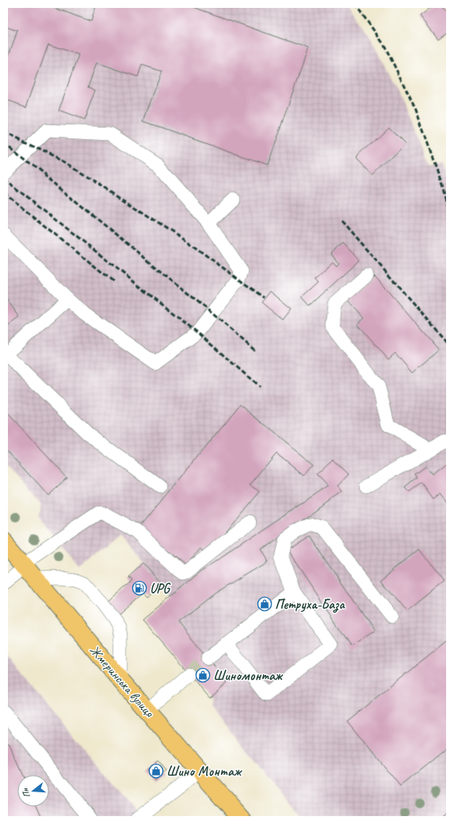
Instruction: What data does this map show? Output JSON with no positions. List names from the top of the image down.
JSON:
{
  "streets": {
    "main road": ["Жмеринська вулиця"]
  },
  "places": {
    "fuel station": ["UPG"],
    "shop": ["Петруха-База", "Шиномонтаж", "Шино Монтаж"]
  },
  "north": "left"
}
